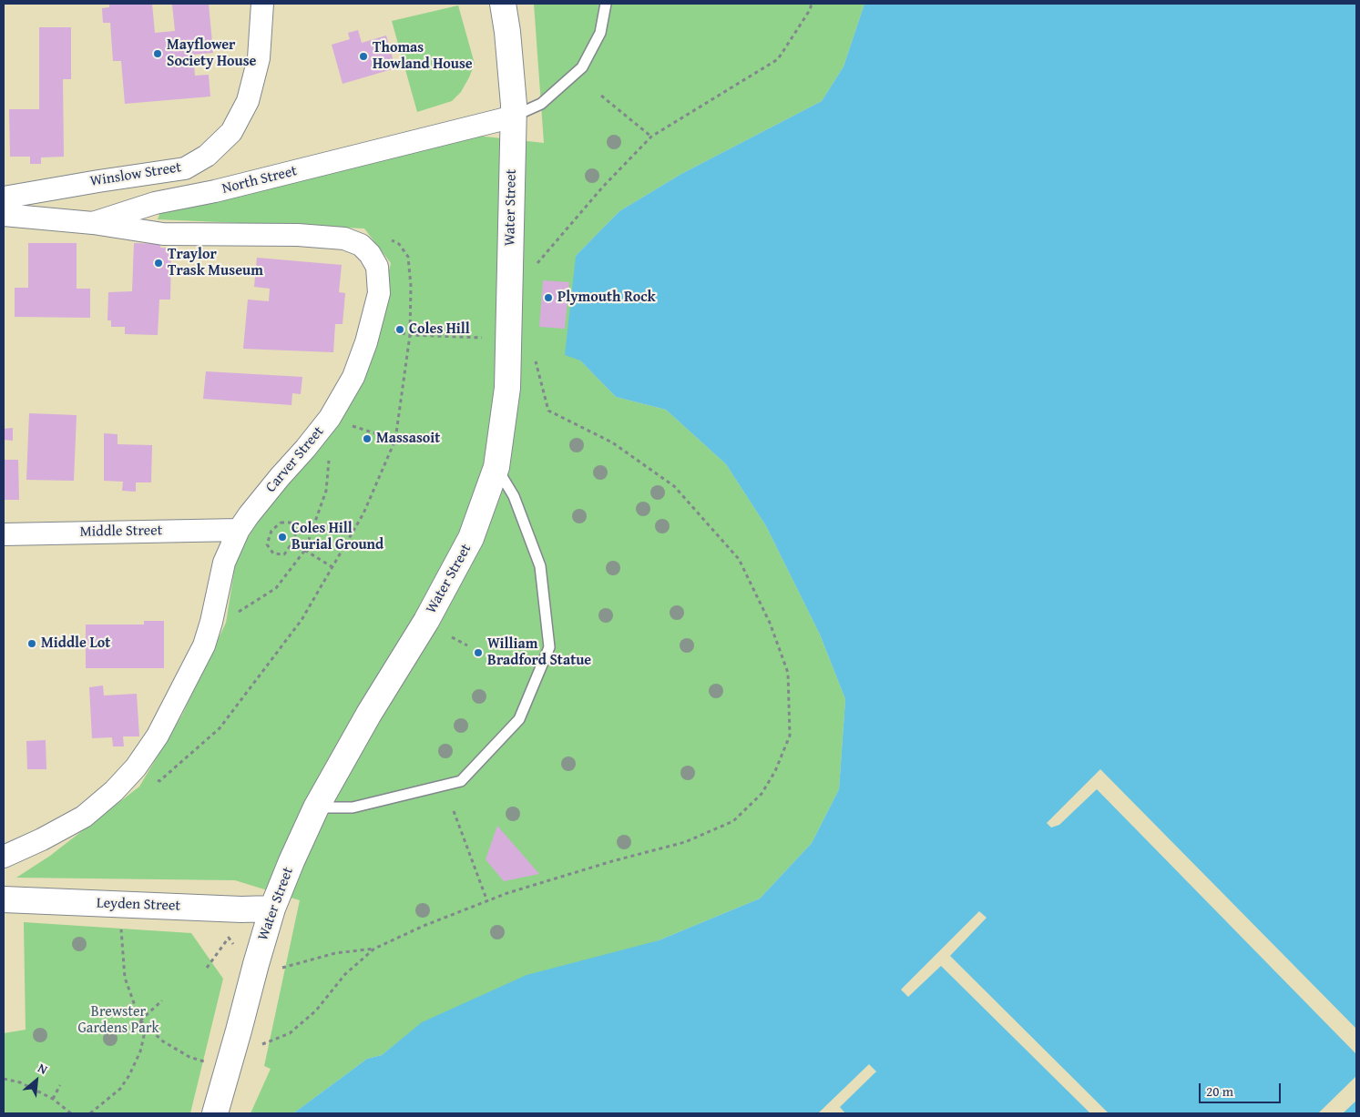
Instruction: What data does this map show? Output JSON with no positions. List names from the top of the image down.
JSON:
{
  "streets": {
    "main road": ["Water Street", "Leyden Street"],
    "street": [
      "Winslow Street",
      "North Street",
      "Carver Street",
      "Middle Street"
    ]
  },
  "crossings": [
    ["North Street", "Water Street"],
    ["Water Street", "Leyden Street"],
    ["Carver Street", "Middle Street"]
  ],
  "parks": ["Brewster Gardens Park"],
  "places": [
    "Mayflower Society House",
    "Thomas Howland House",
    "Traylor Trask Museum",
    "Plymouth Rock",
    "Coles Hill",
    "Massasoit",
    "Coles Hill Burial Ground",
    "Middle Lot",
    "William Bradford Statue"
  ],
  "scale_bar": "20 m",
  "north": "top right"
}
